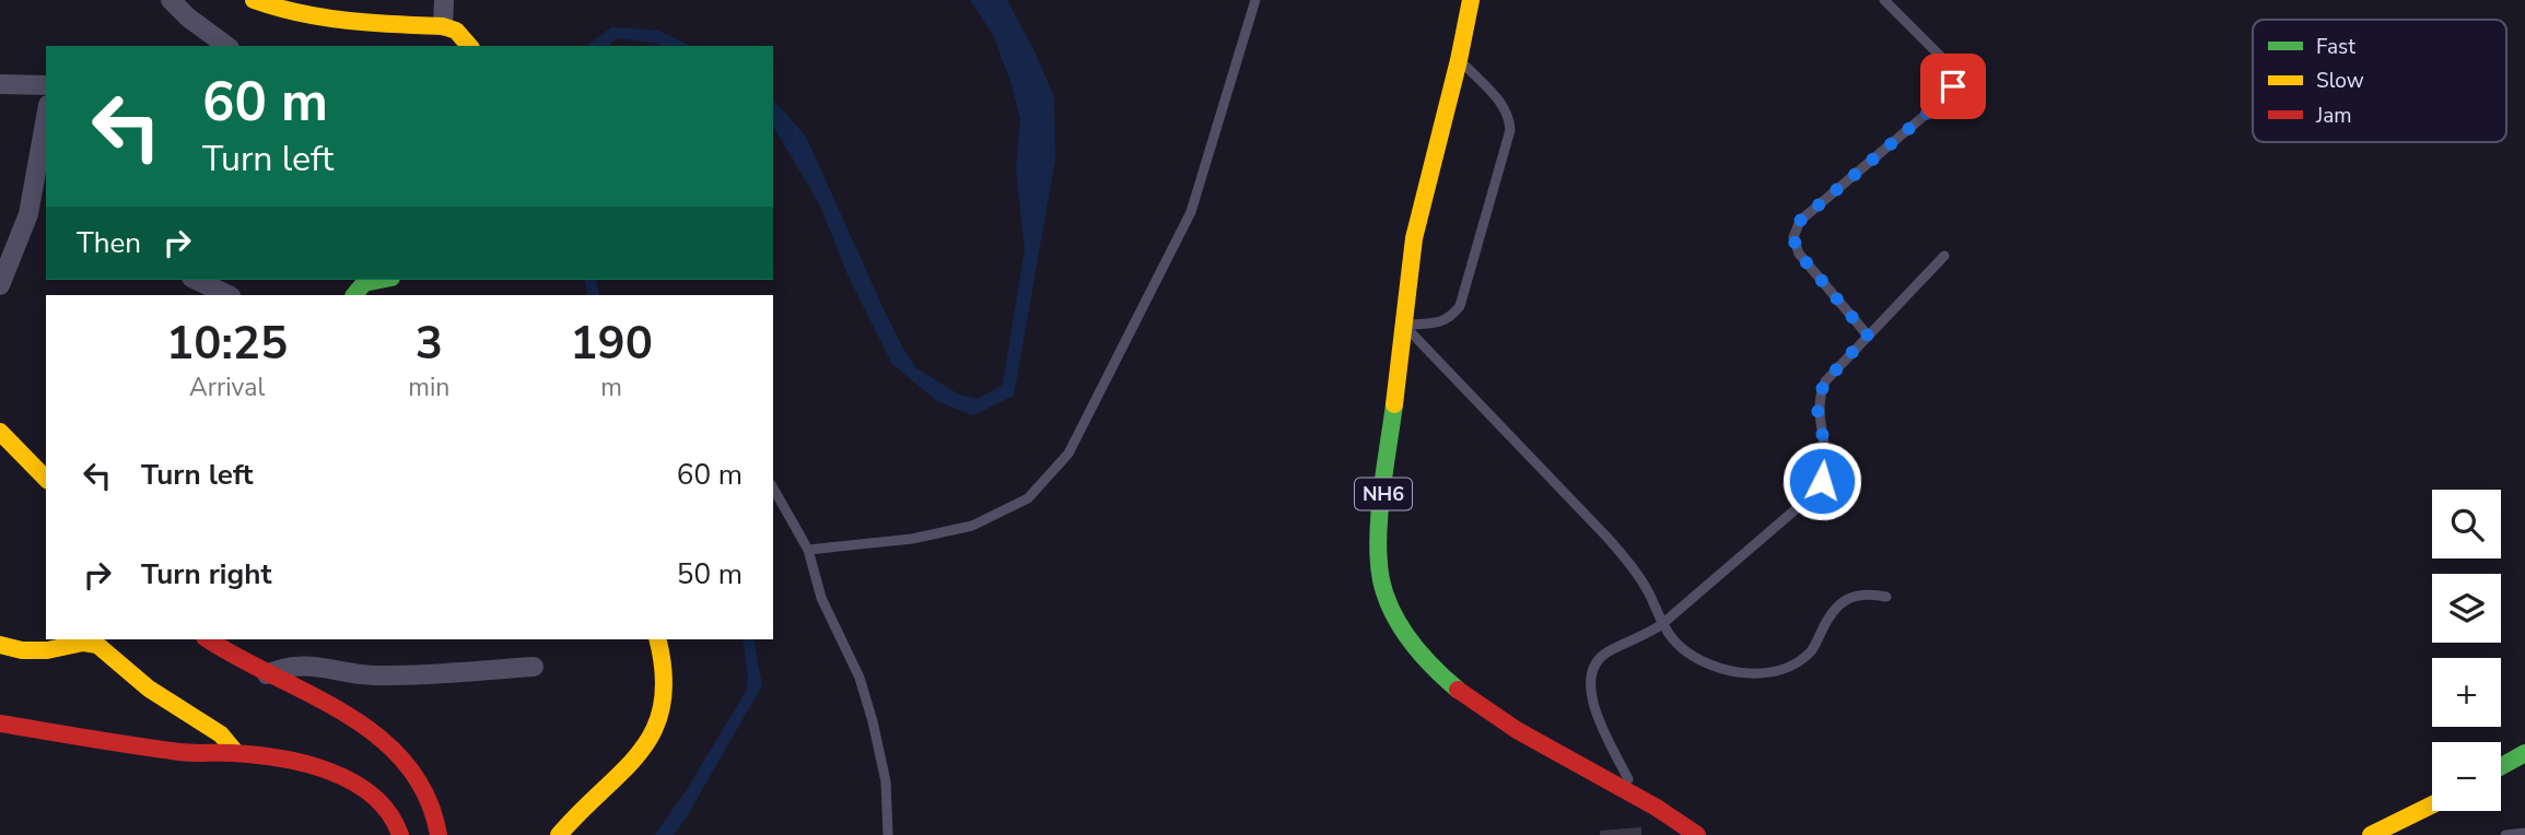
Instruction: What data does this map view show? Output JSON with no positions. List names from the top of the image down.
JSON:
{
  "streets": {
    "main road": ["NH6"]
  },
  "legend": ["Fast", "Slow", "Jam"],
  "page": {
    "turn": ["60 m", "Turn left"],
    "then": "Then",
    "eta": [
      "10:25",
      "Arrival",
      "3",
      "min",
      "190",
      "m"
    ],
    "list": [
      {
        "name": "Turn left",
        "value": "60 m"
      },
      {
        "name": "Turn right",
        "value": "50 m"
      }
    ],
    "map_buttons": ["+", "−"]
  }
}
